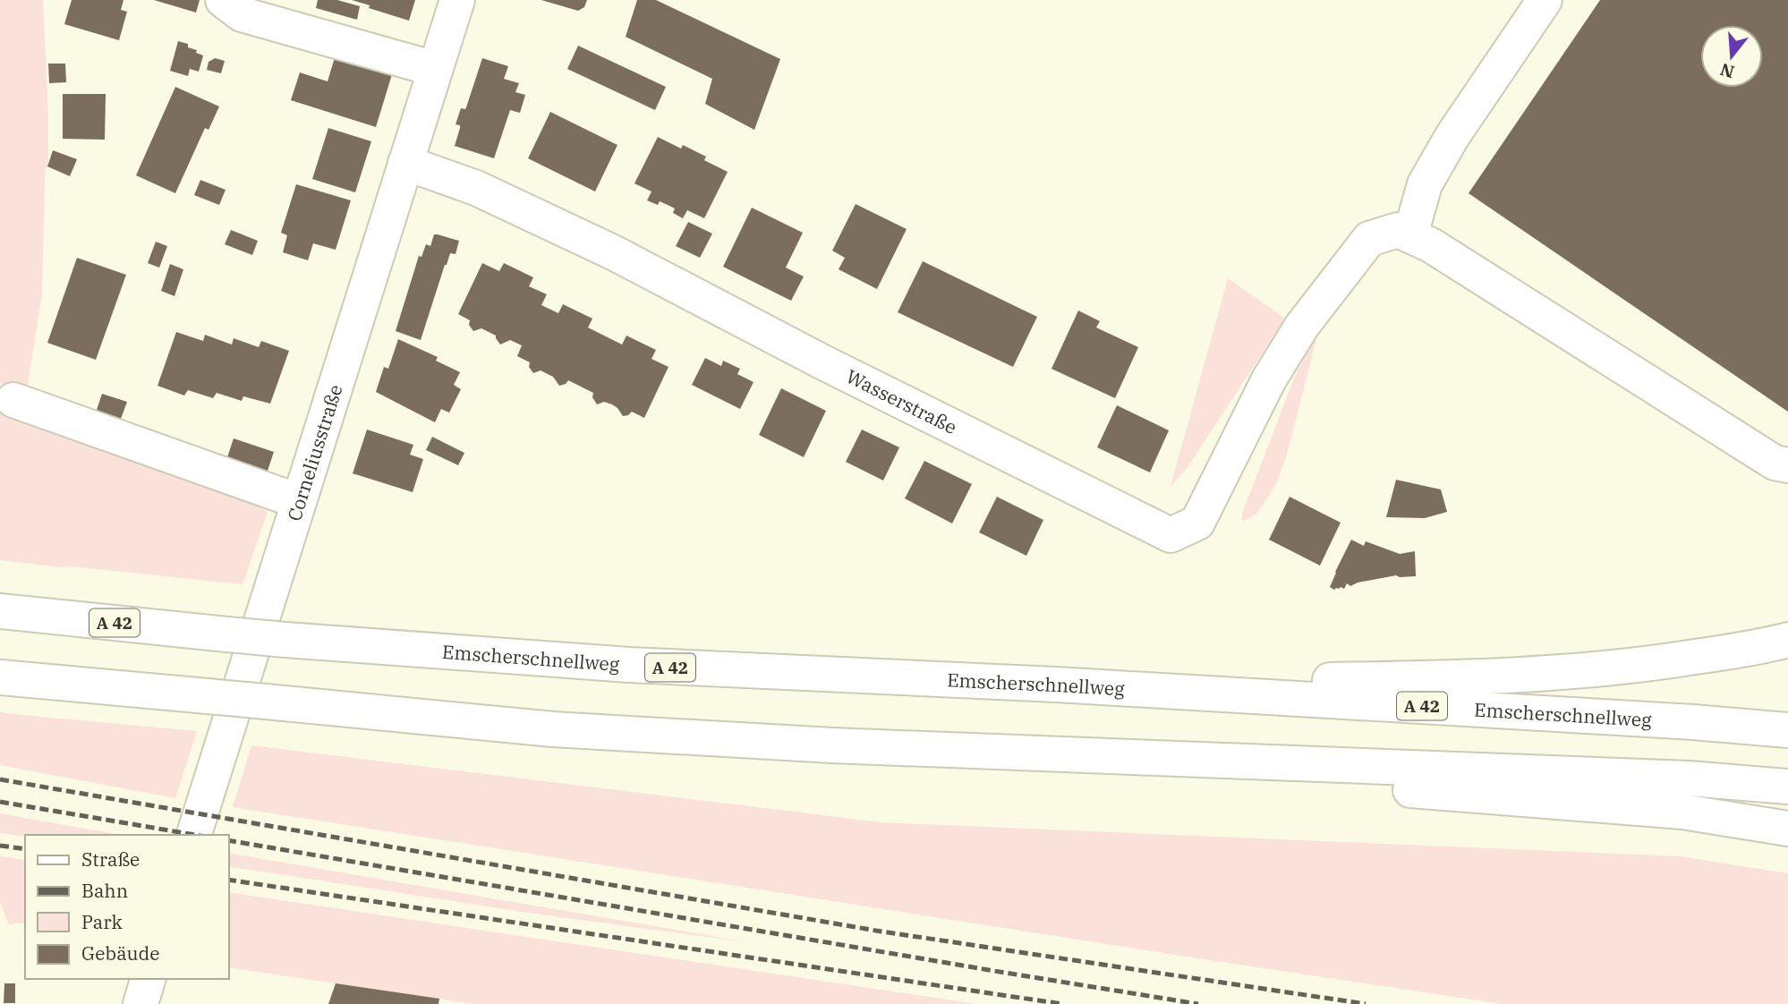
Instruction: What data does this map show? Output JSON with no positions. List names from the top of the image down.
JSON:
{
  "streets": {
    "main road": [
      "Wasserstraße",
      "Corneliusstraße",
      "A 42",
      "Emscherschnellweg"
    ]
  },
  "crossings": [
    ["Wasserstraße", "Corneliusstraße"]
  ],
  "legend": [
    "Straße",
    "Bahn",
    "Park",
    "Gebäude"
  ],
  "north": "bottom"
}
